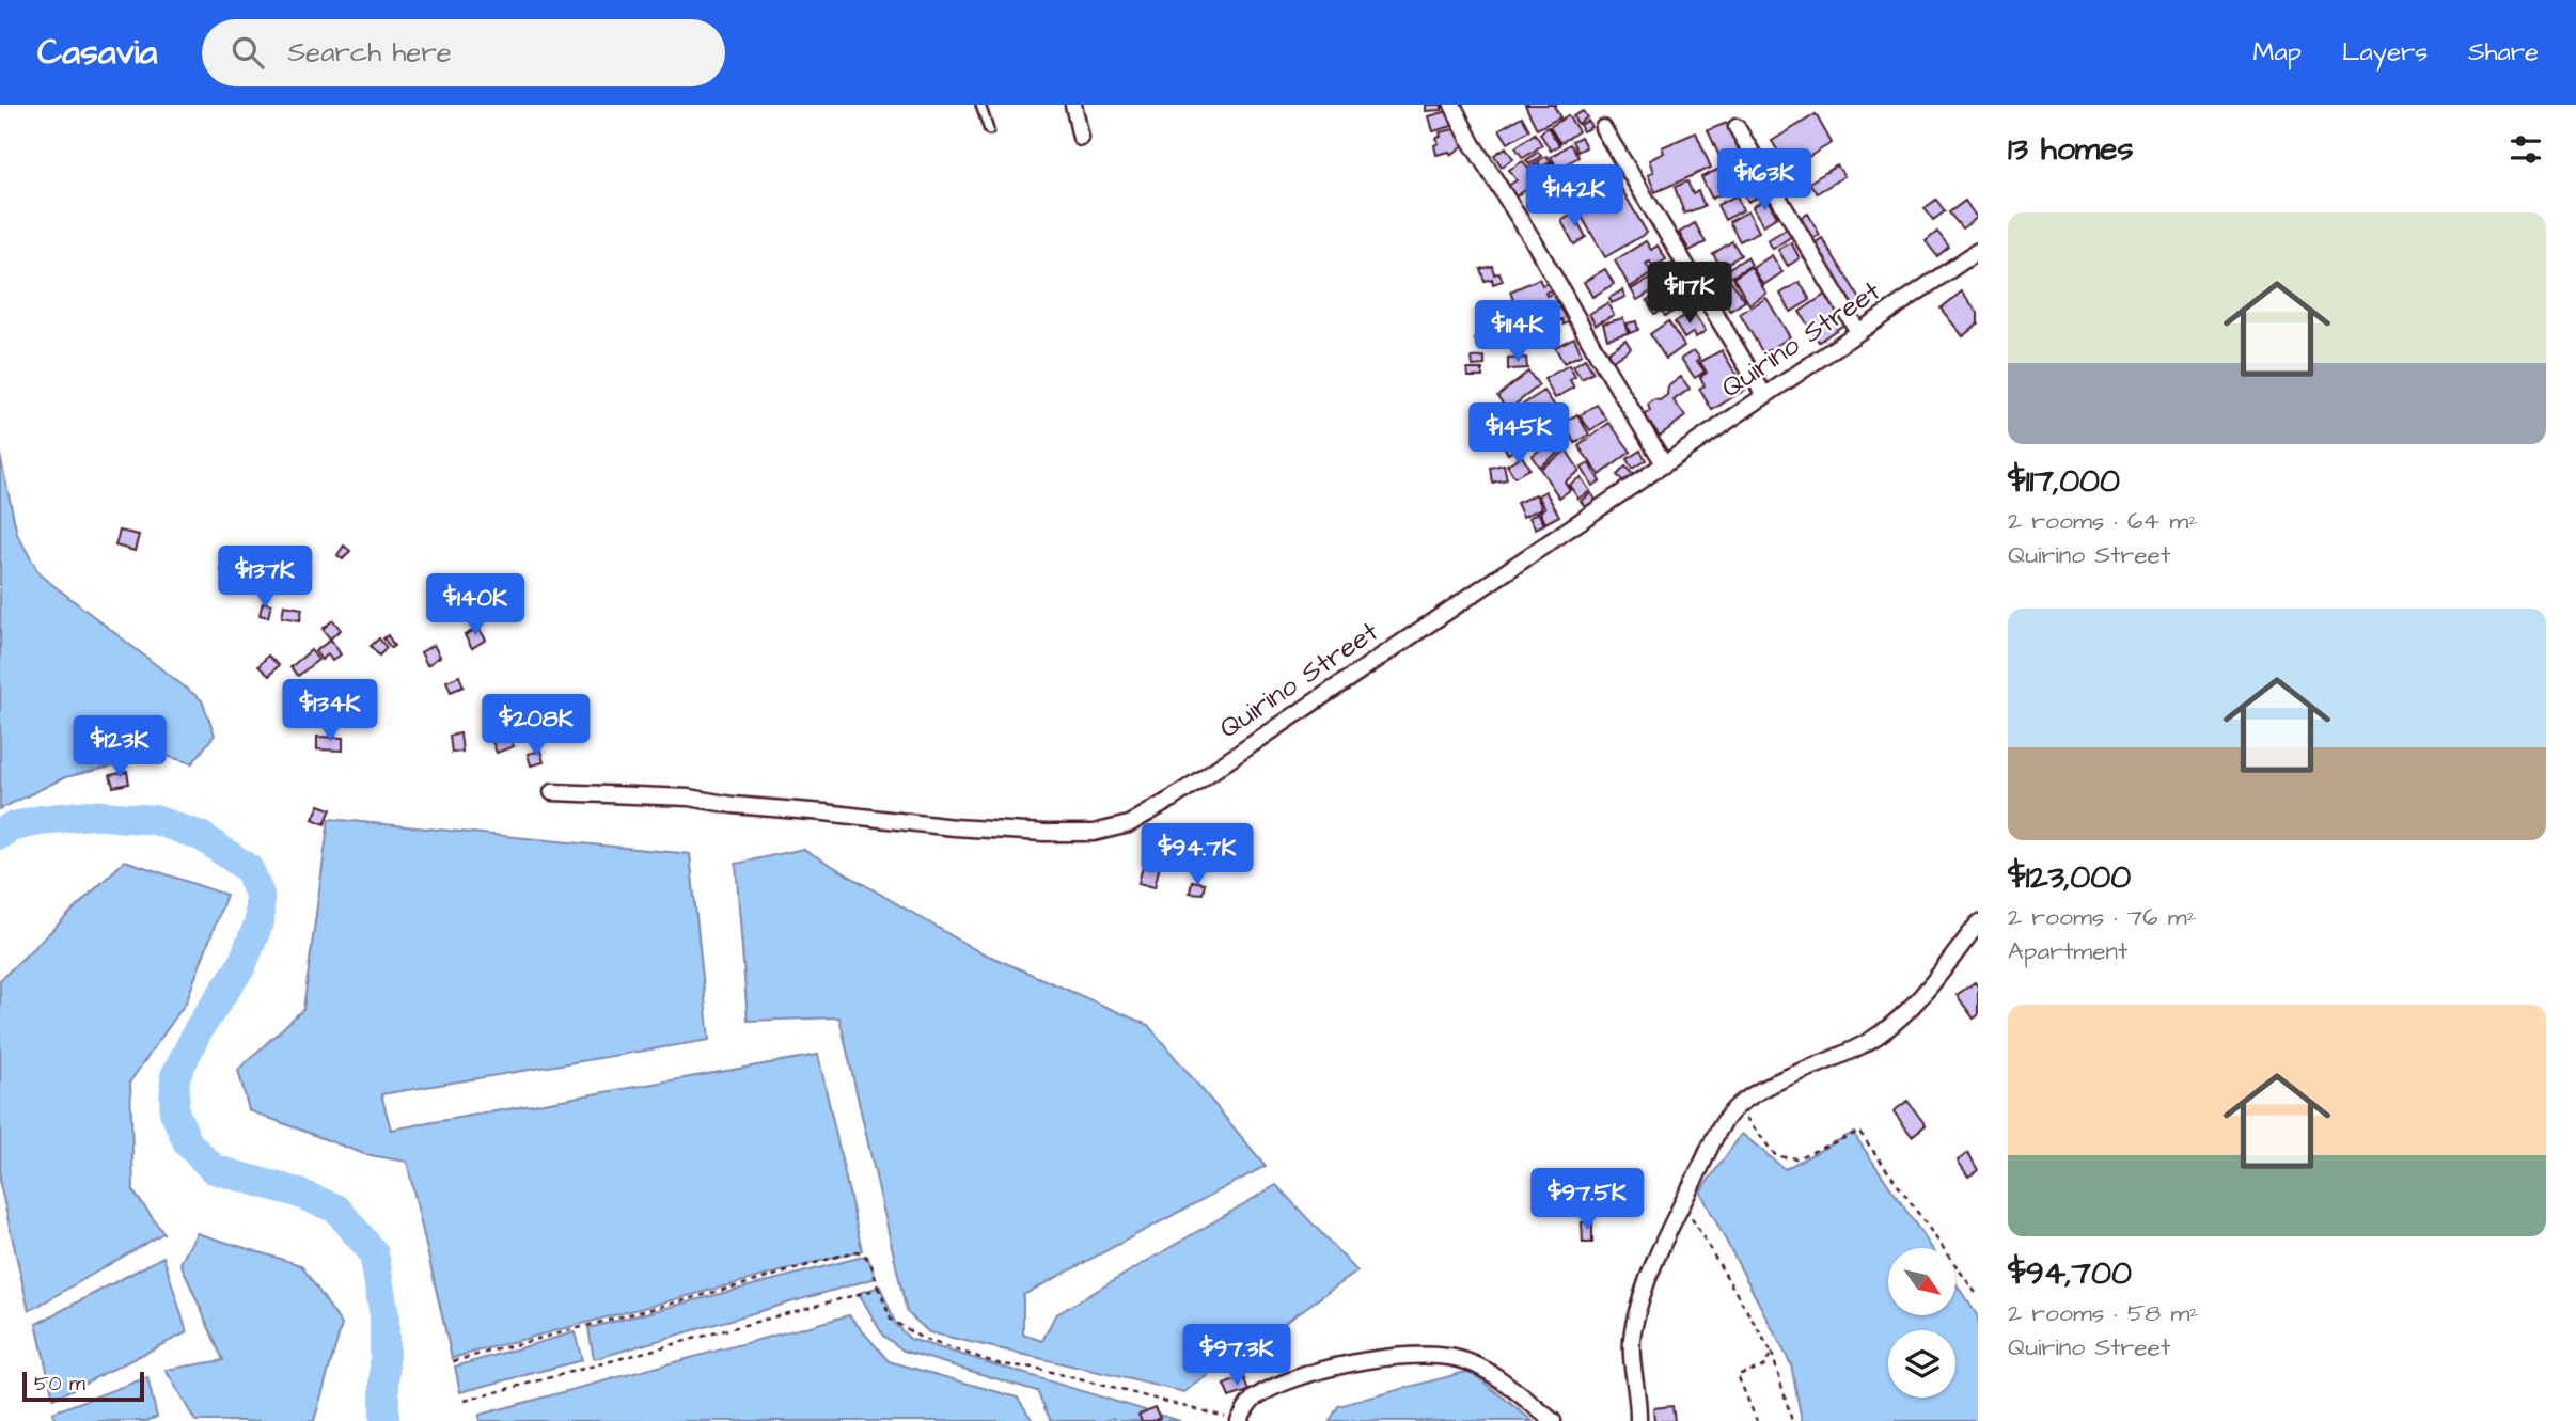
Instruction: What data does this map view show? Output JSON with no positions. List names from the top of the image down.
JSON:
{
  "streets": {
    "street": ["Quirino Street"]
  },
  "scale_bar": "50 m",
  "north": "bottom right",
  "page": {
    "header": "Casavia",
    "search": "Search here",
    "nav": ["Map", "Layers", "Share"],
    "heading": "13 homes",
    "price": [
      "$163K",
      "$142K",
      "$117K",
      "$114K",
      "$145K",
      "$137K",
      "$140K",
      "$134K",
      "$208K",
      "$123K",
      "$94.7K",
      "$97.5K",
      "$97.3K"
    ],
    "list": [
      {
        "name": "$117,000",
        "note": "2 rooms · 64 m² · Quirino Street"
      },
      {
        "name": "$123,000",
        "note": "2 rooms · 76 m² · Apartment"
      },
      {
        "name": "$94,700",
        "note": "2 rooms · 58 m² · Quirino Street"
      }
    ],
    "scale": "50 m"
  }
}
